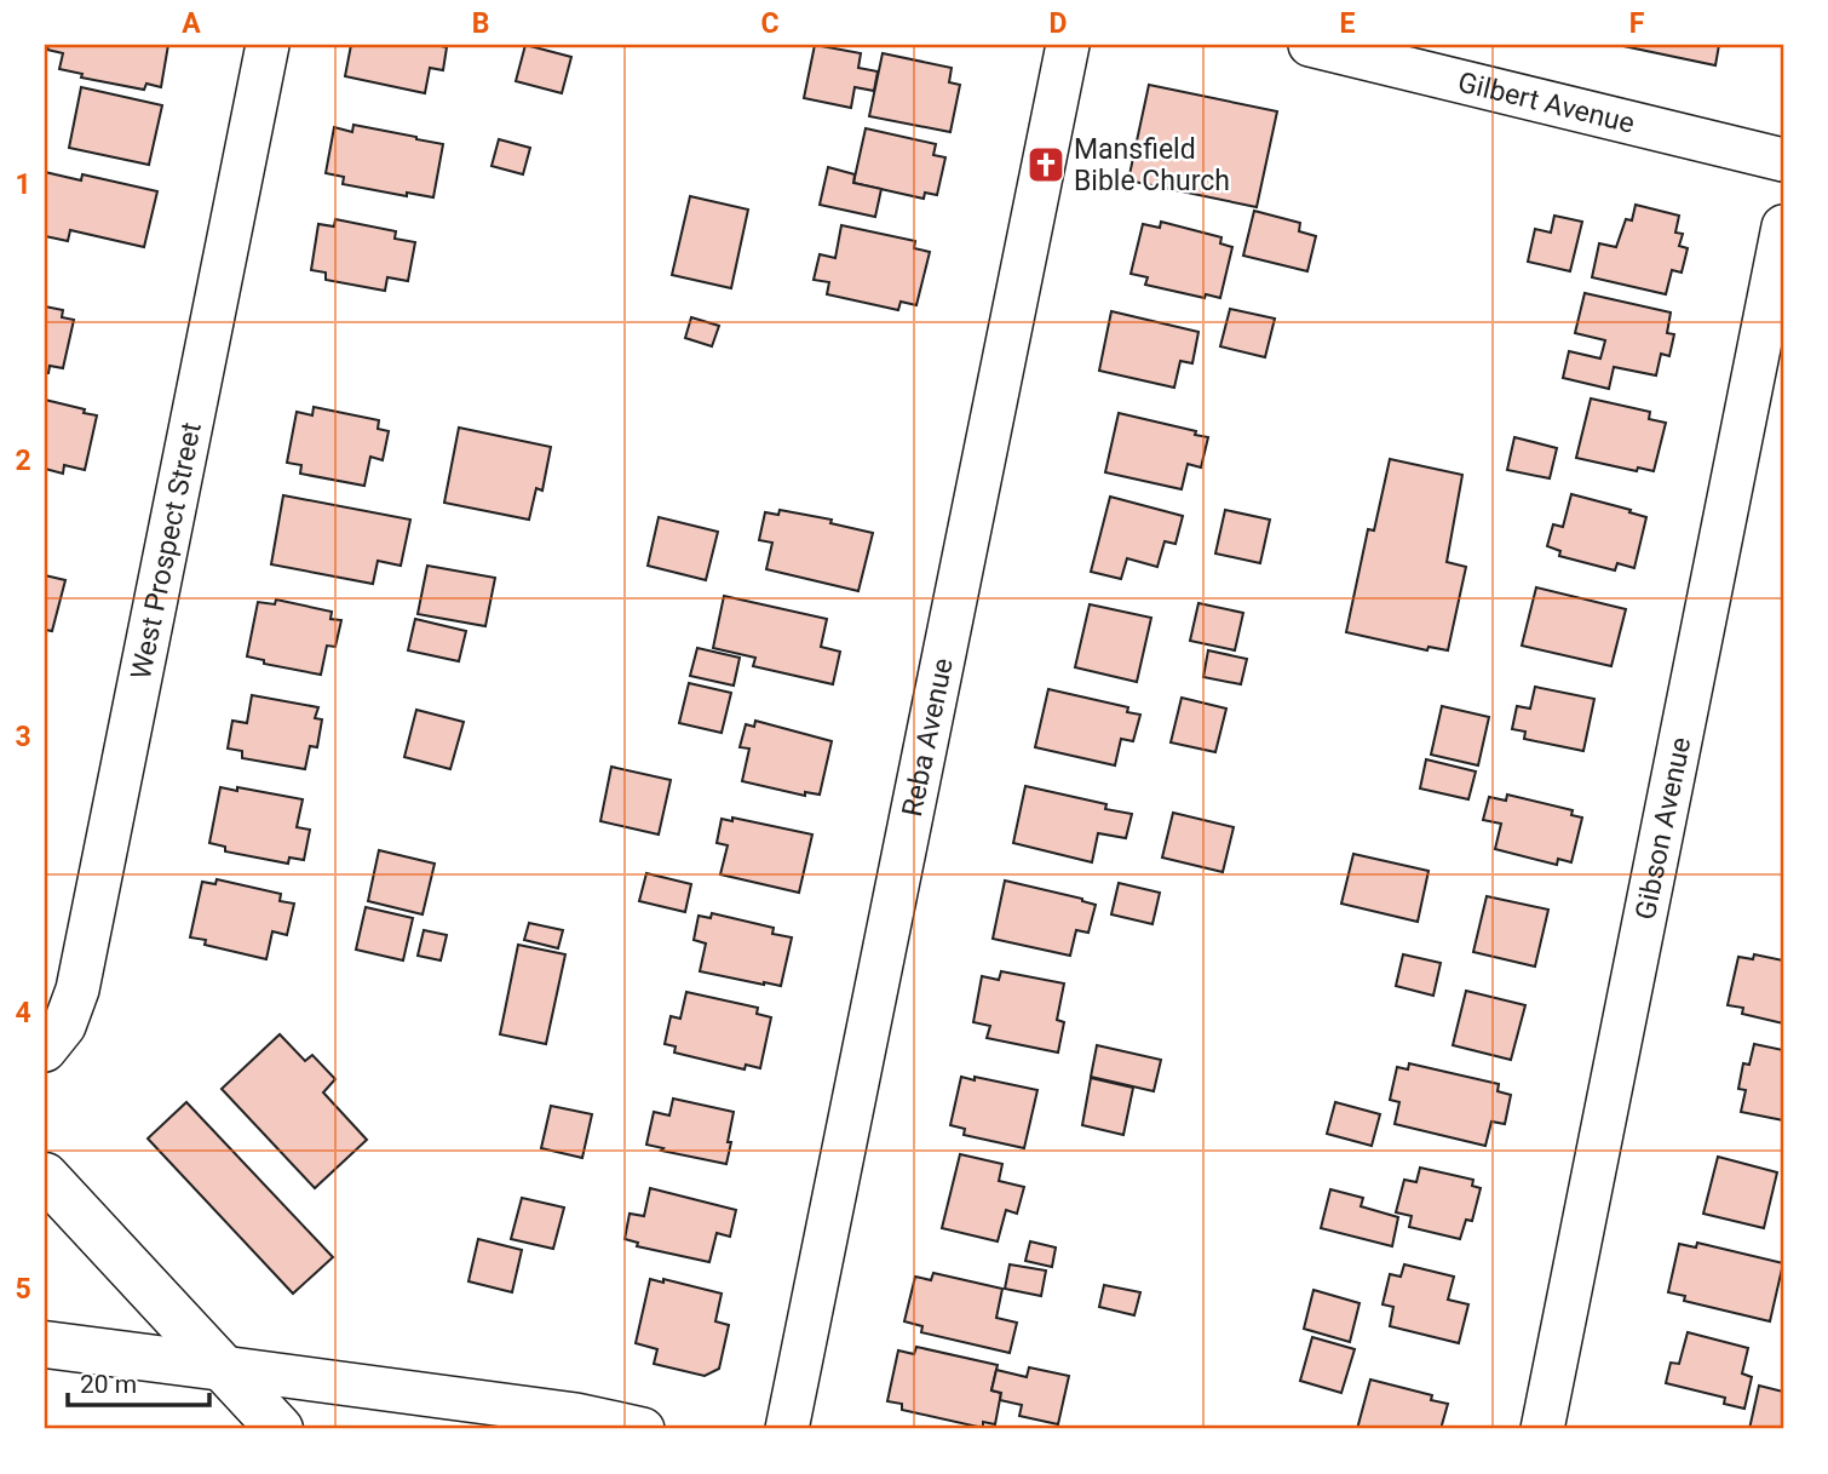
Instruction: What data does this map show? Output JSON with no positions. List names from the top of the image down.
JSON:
{
  "streets": {
    "street": [
      "Gilbert Avenue",
      "West Prospect Street",
      "Reba Avenue",
      "Gibson Avenue"
    ]
  },
  "places": {
    "church": ["Mansfield Bible Church"]
  },
  "scale_bar": "20 m",
  "grid": {
    "columns": [
      "A",
      "B",
      "C",
      "D",
      "E",
      "F"
    ],
    "rows": [
      "1",
      "2",
      "3",
      "4",
      "5"
    ]
  }
}
